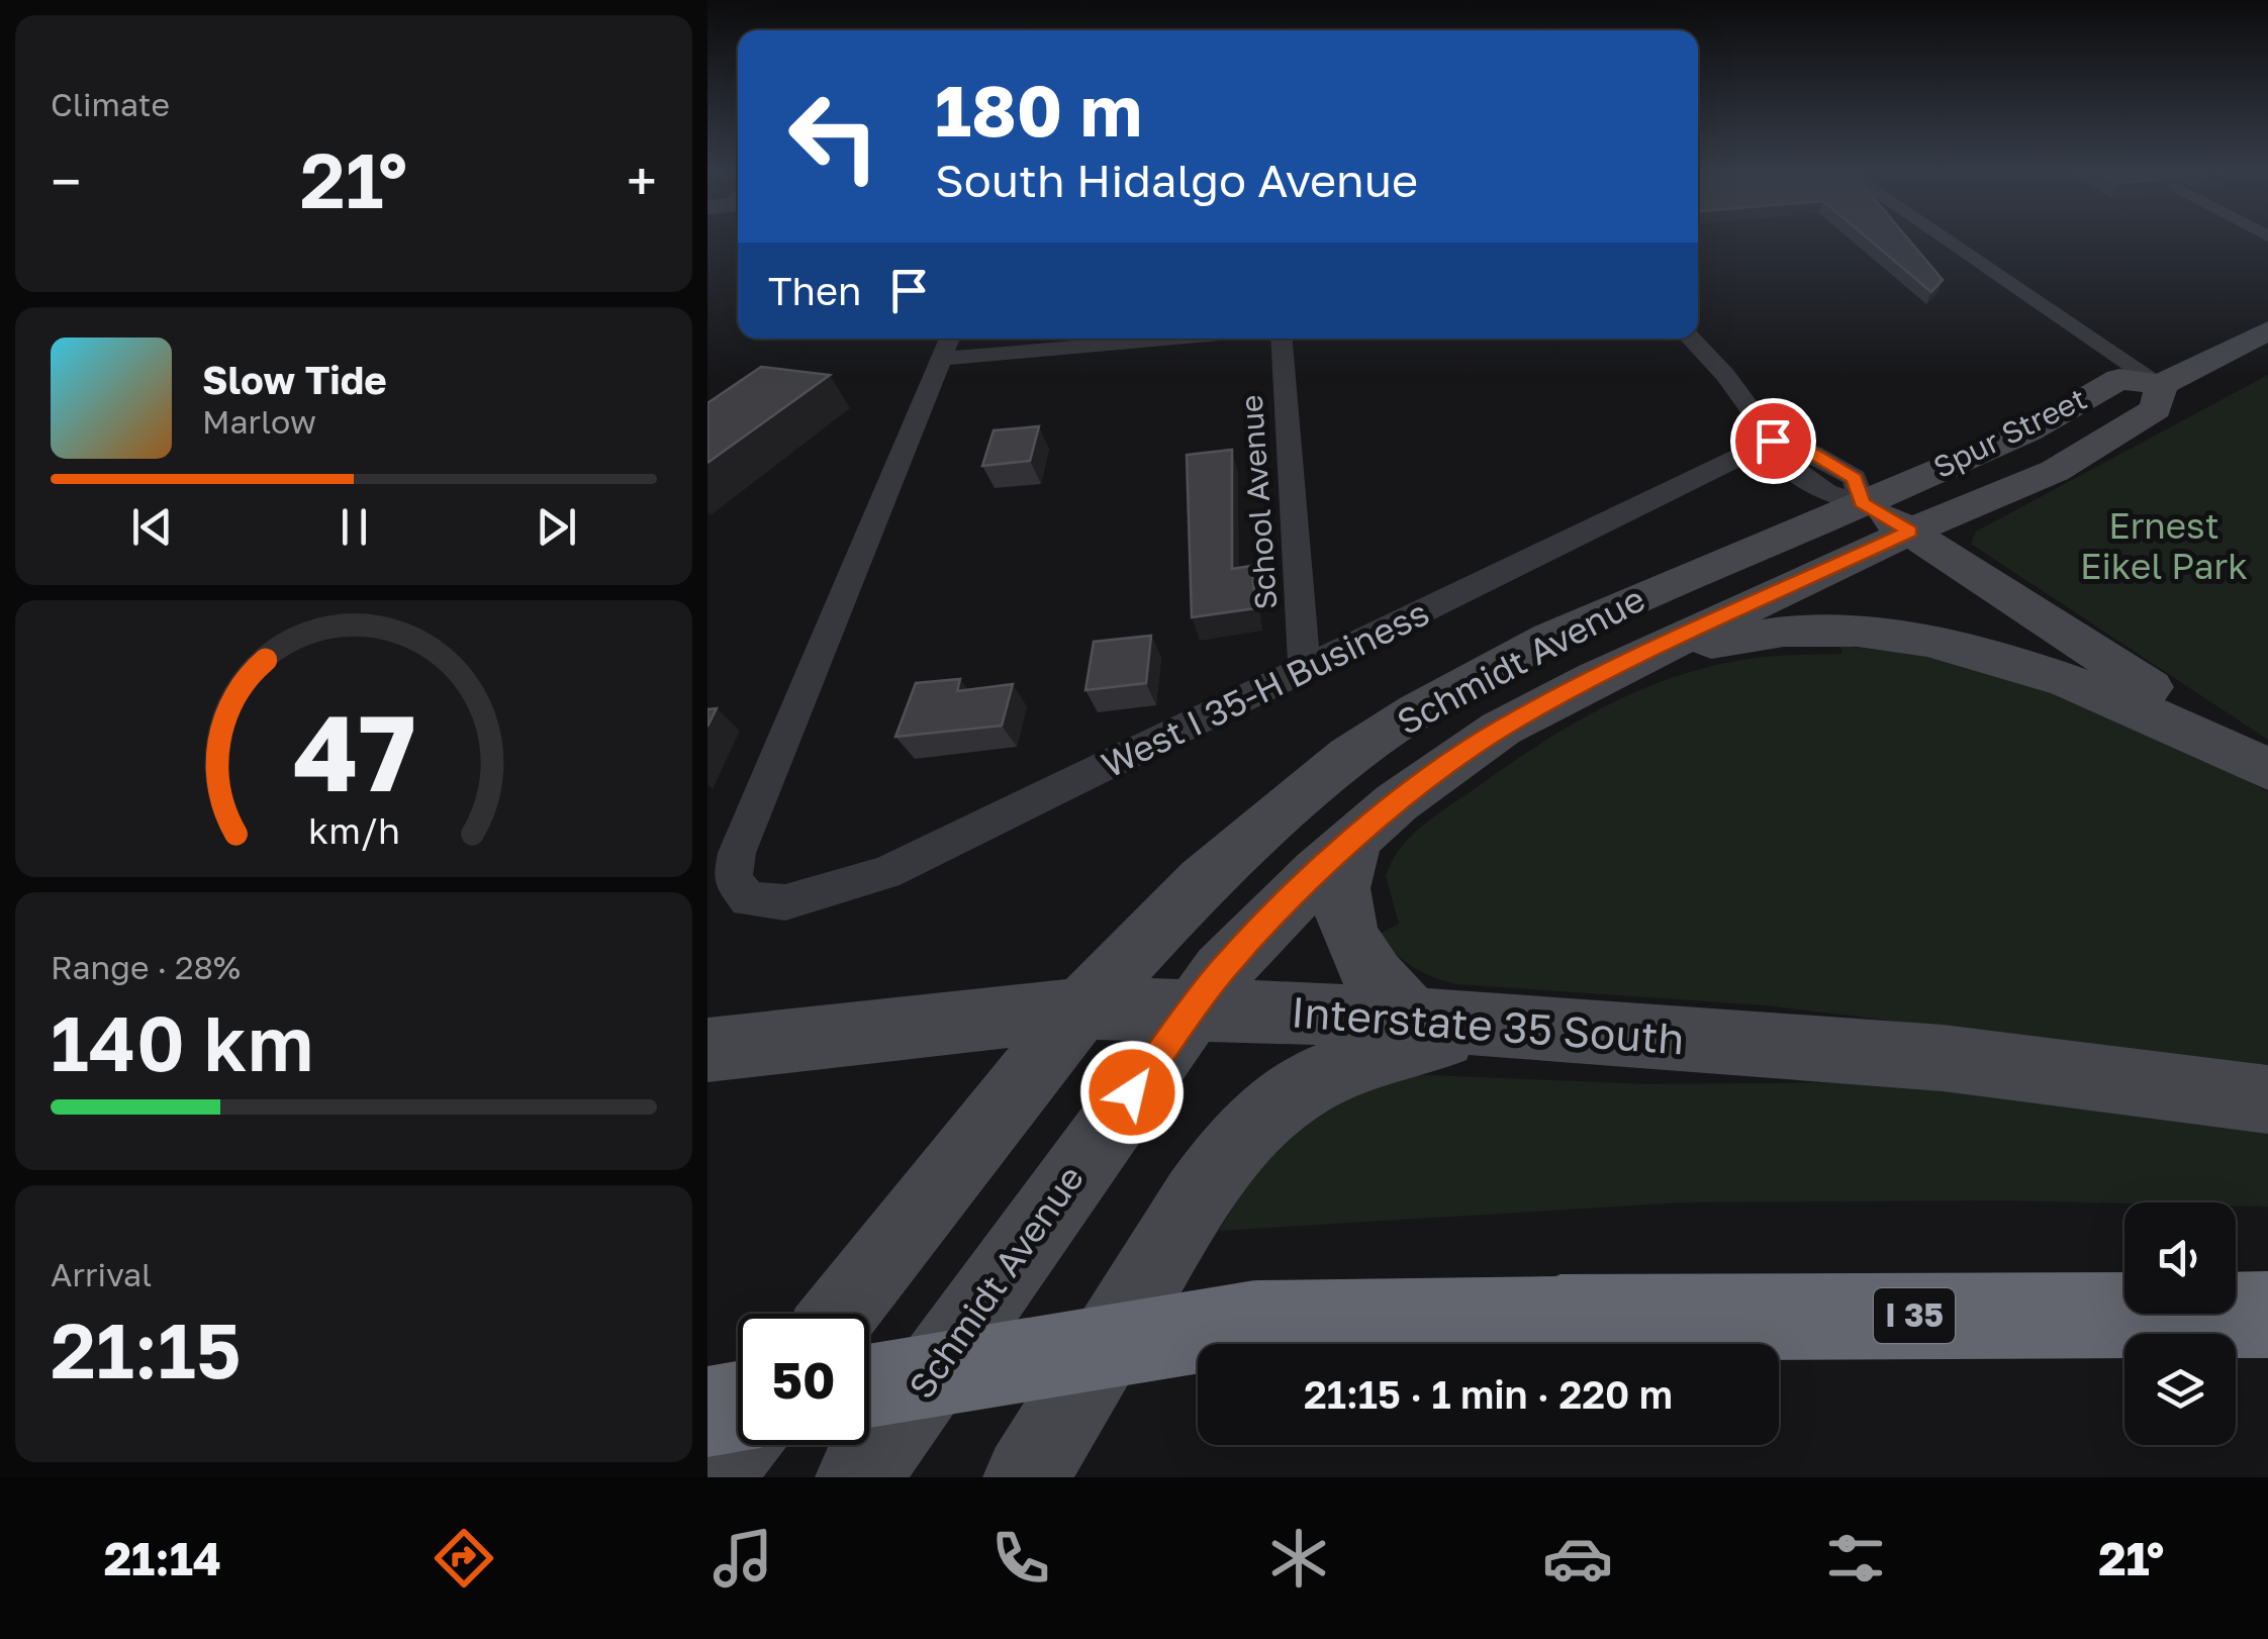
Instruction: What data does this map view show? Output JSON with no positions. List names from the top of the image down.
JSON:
{
  "streets": {
    "highway": ["I 35"],
    "main road": ["Spur Street", "Schmidt Avenue", "Interstate 35 South"],
    "street": ["School Avenue", "West I 35-H Business"]
  },
  "crossings": [
    ["Spur Street", "Schmidt Avenue"],
    ["School Avenue", "West I 35-H Business"],
    ["Schmidt Avenue", "Interstate 35 South"]
  ],
  "parks": ["Ernest Eikel Park"],
  "page": {
    "tile": [
      "Climate",
      ["Range · 28%", "140 km"],
      ["Arrival", "21:15"]
    ],
    "turn": ["180 m", "South Hidalgo Avenue"],
    "heat": ["−", "21°", "+"],
    "then": "Then",
    "song": ["Slow Tide", "Marlow"],
    "limit": "50",
    "trip": "21:15 · 1 min · 220 m",
    "tabs": ["21:14", "21°"],
    "gauge": ["47", "km/h"]
  }
}
